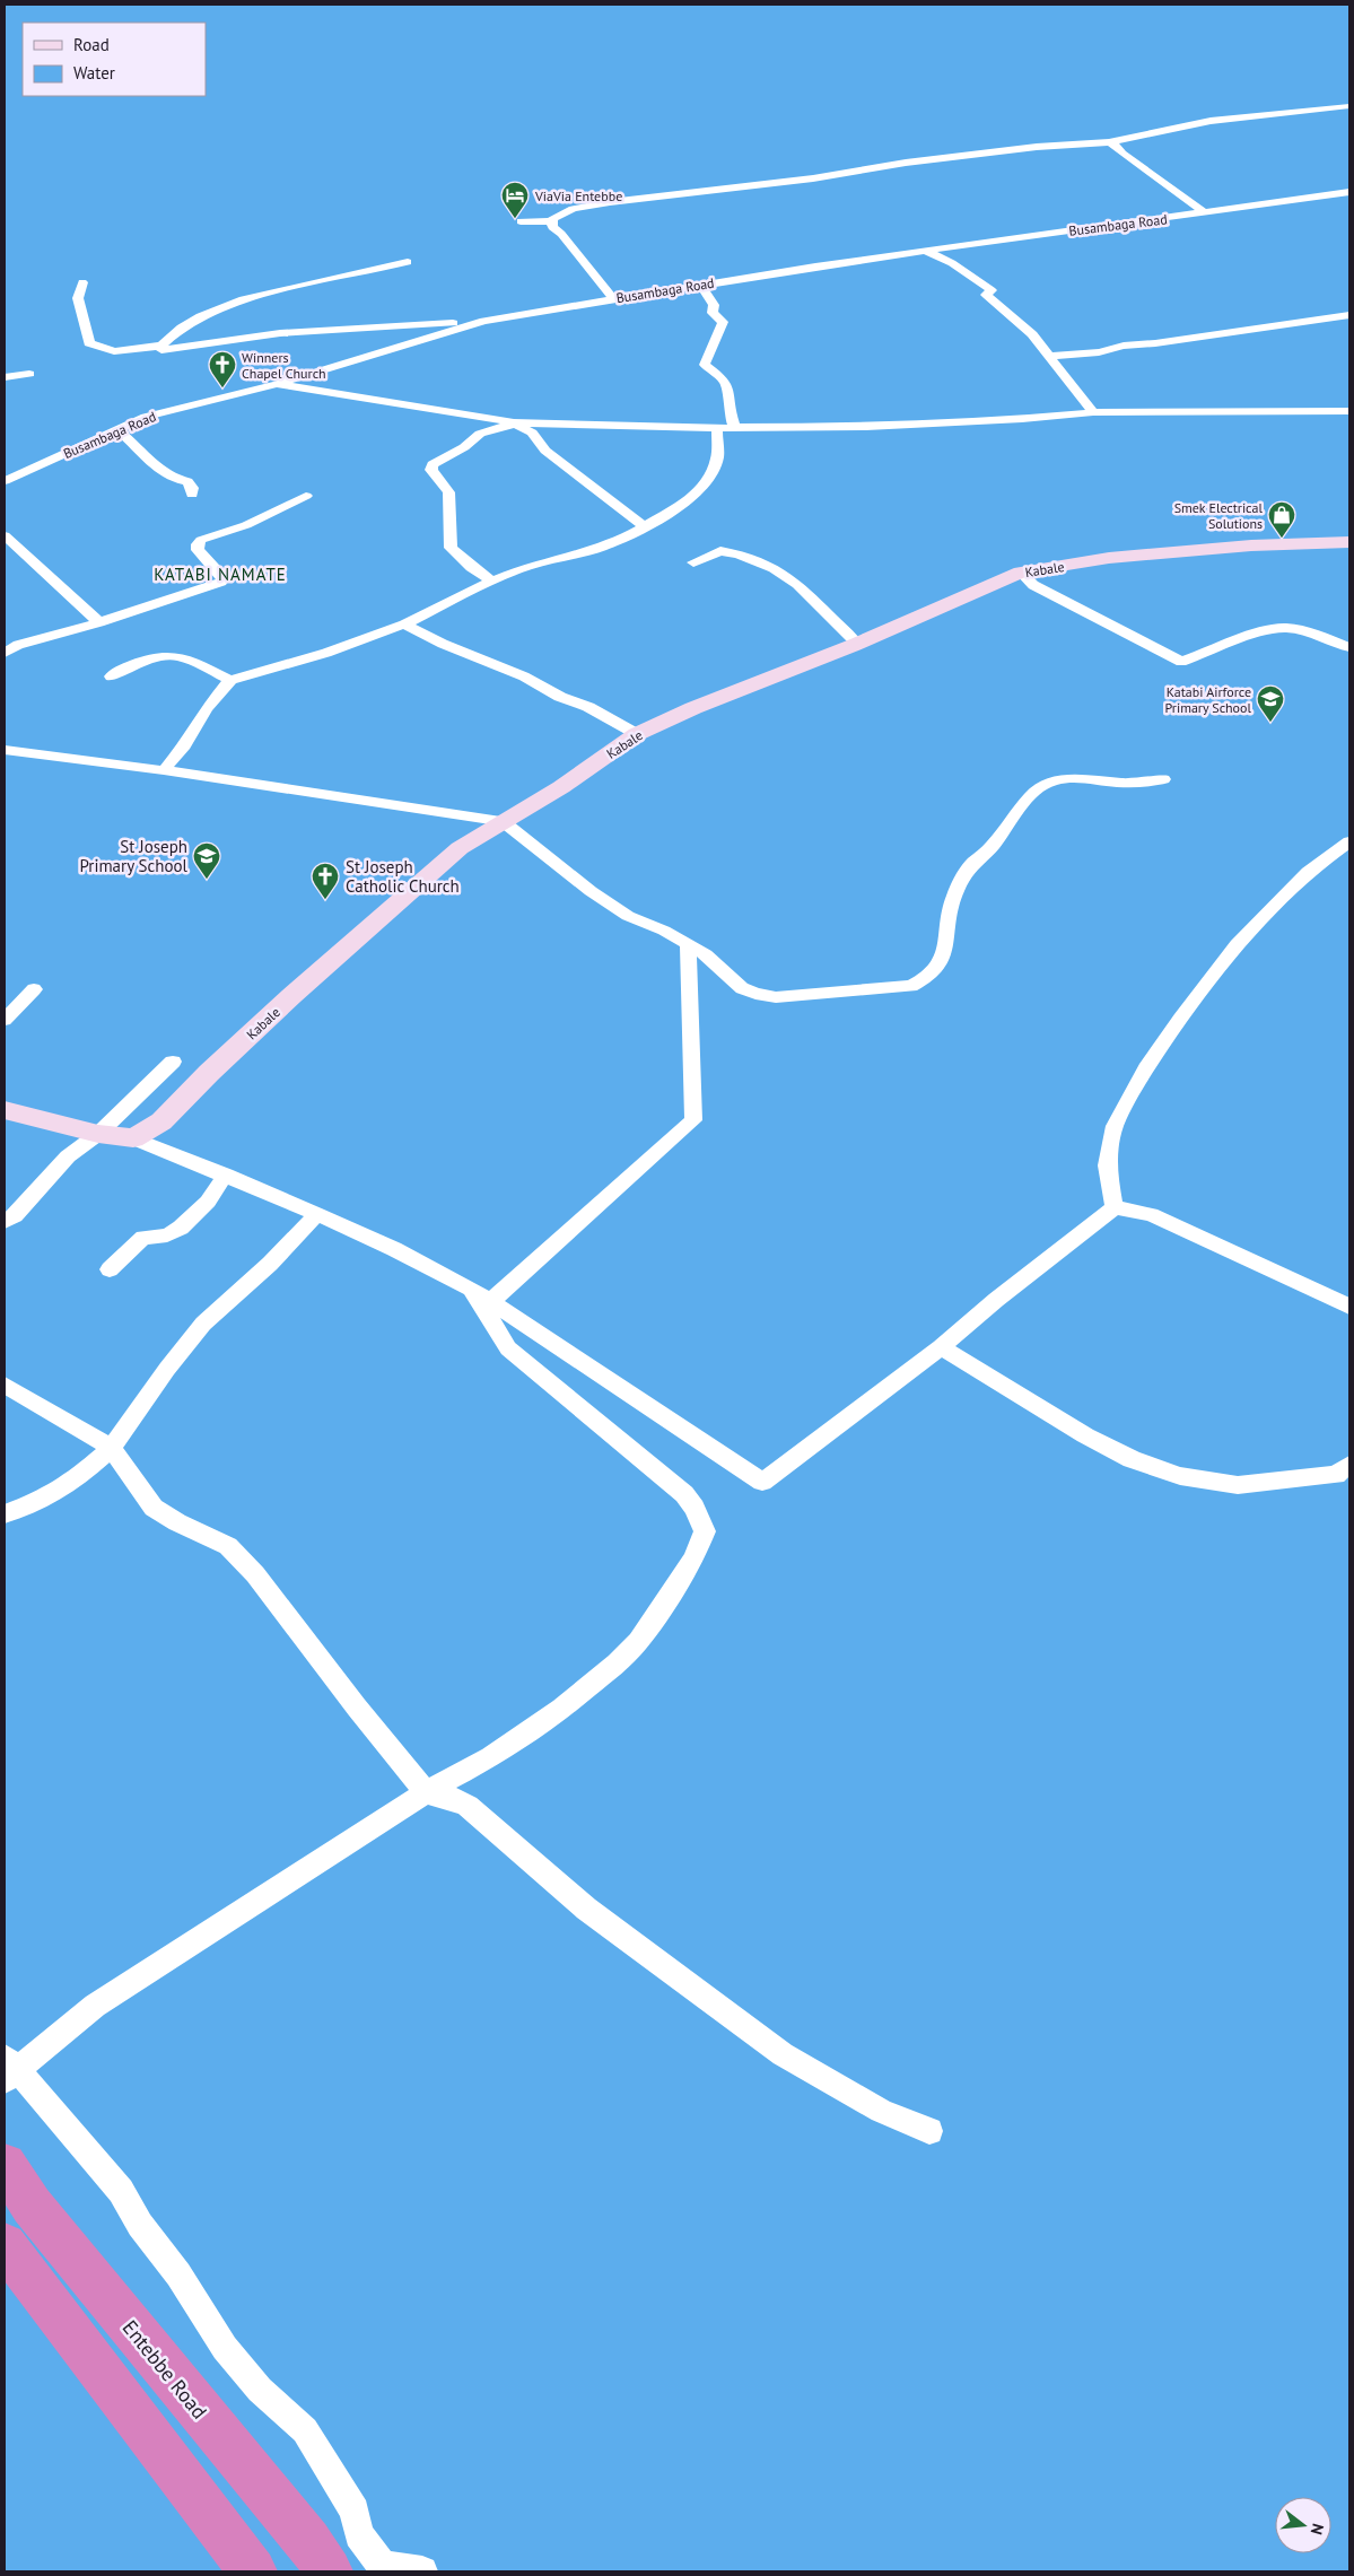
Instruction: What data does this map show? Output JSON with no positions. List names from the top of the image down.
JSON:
{
  "streets": {
    "highway": ["Entebbe Road"],
    "street": ["Busambaga Road", "Kabale"]
  },
  "districts": ["KATABI NAMATE"],
  "places": {
    "hotel": ["ViaVia Entebbe"],
    "church": ["Winners Chapel Church", "St Joseph Catholic Church"],
    "shop": ["Smek Electrical Solutions"],
    "school or university": ["Katabi Airforce Primary School", "St Joseph Primary School"]
  },
  "legend": ["Road", "Water"],
  "north": "right"
}
